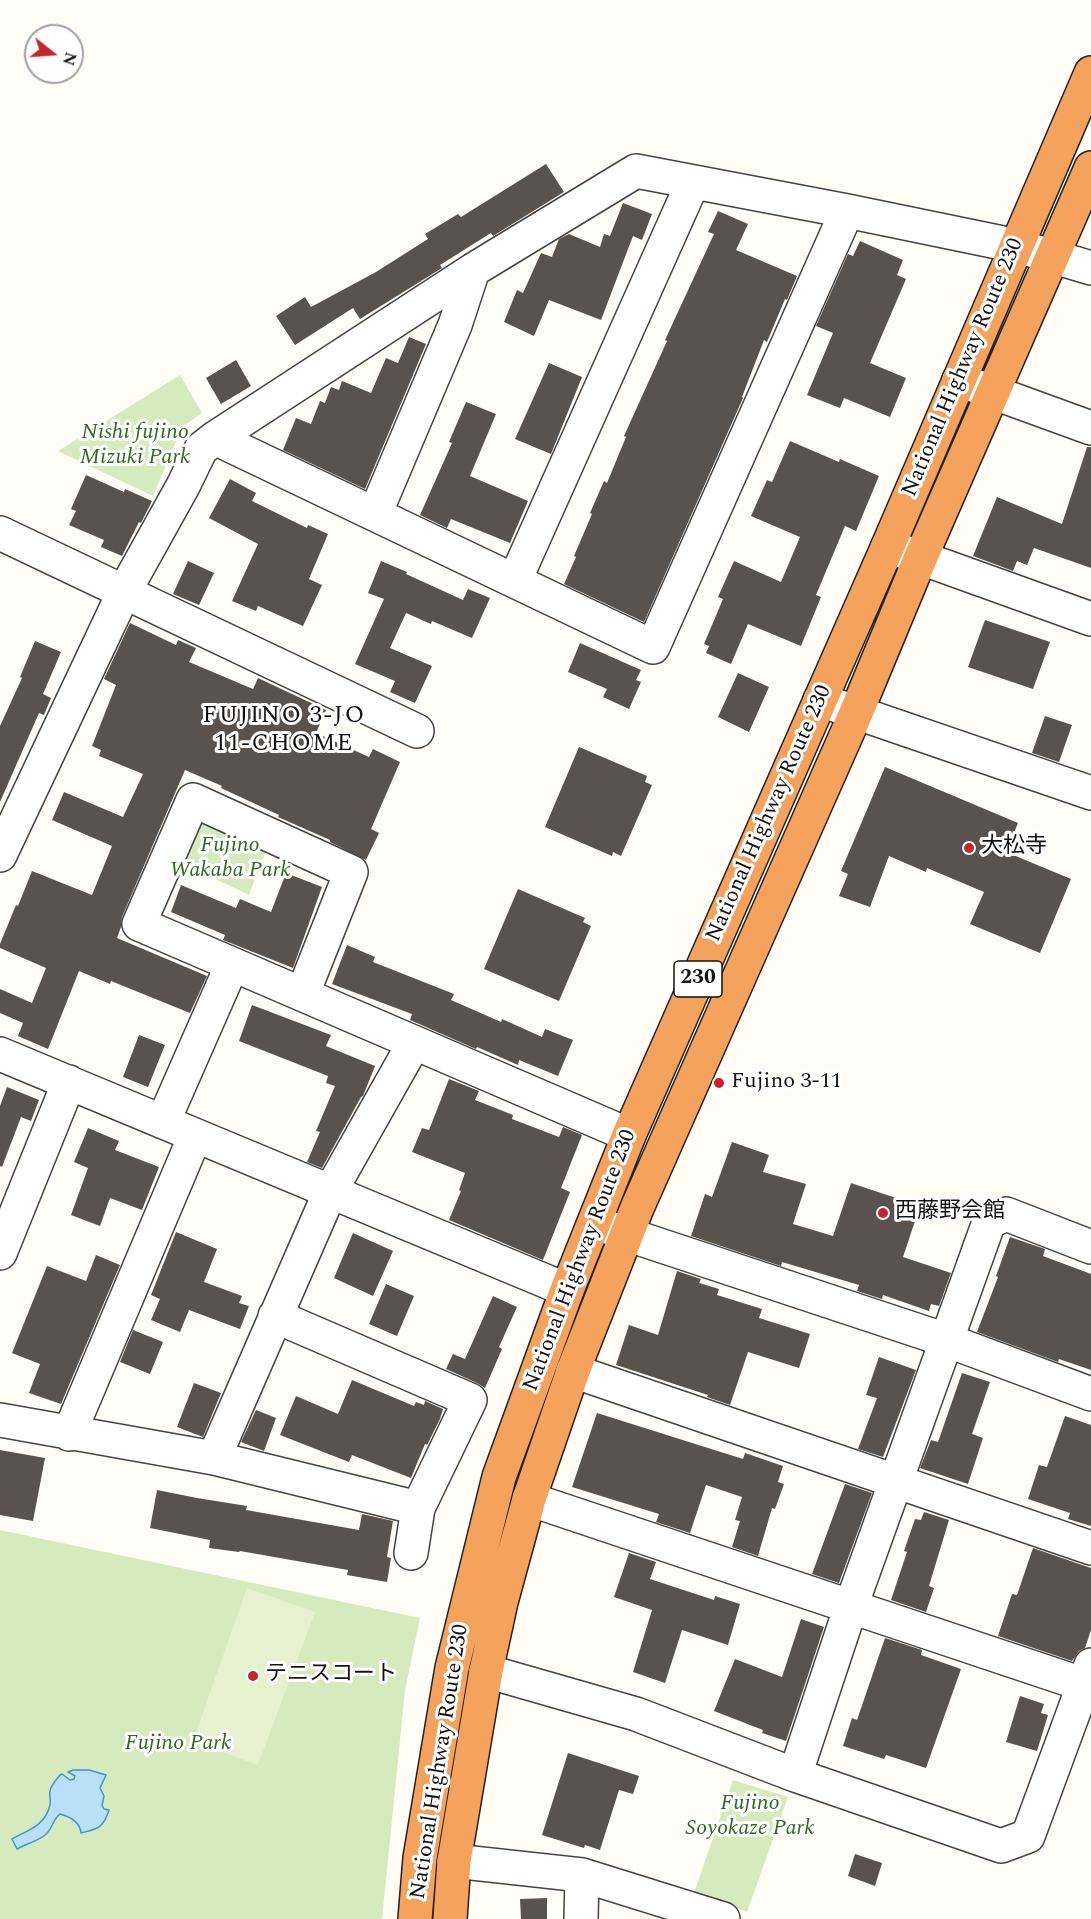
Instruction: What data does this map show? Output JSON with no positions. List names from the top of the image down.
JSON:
{
  "streets": {
    "highway": ["National Highway Route 230", "230"]
  },
  "districts": ["FUJINO 3-JO 11-CHOME"],
  "parks": [
    "Nishi fujino Mizuki Park",
    "Fujino Wakaba Park",
    "Fujino Park",
    "Fujino Soyokaze Park"
  ],
  "places": [
    "大松寺",
    "Fujino 3-11",
    "西藤野会館",
    "テニスコート"
  ],
  "north": "right"
}
